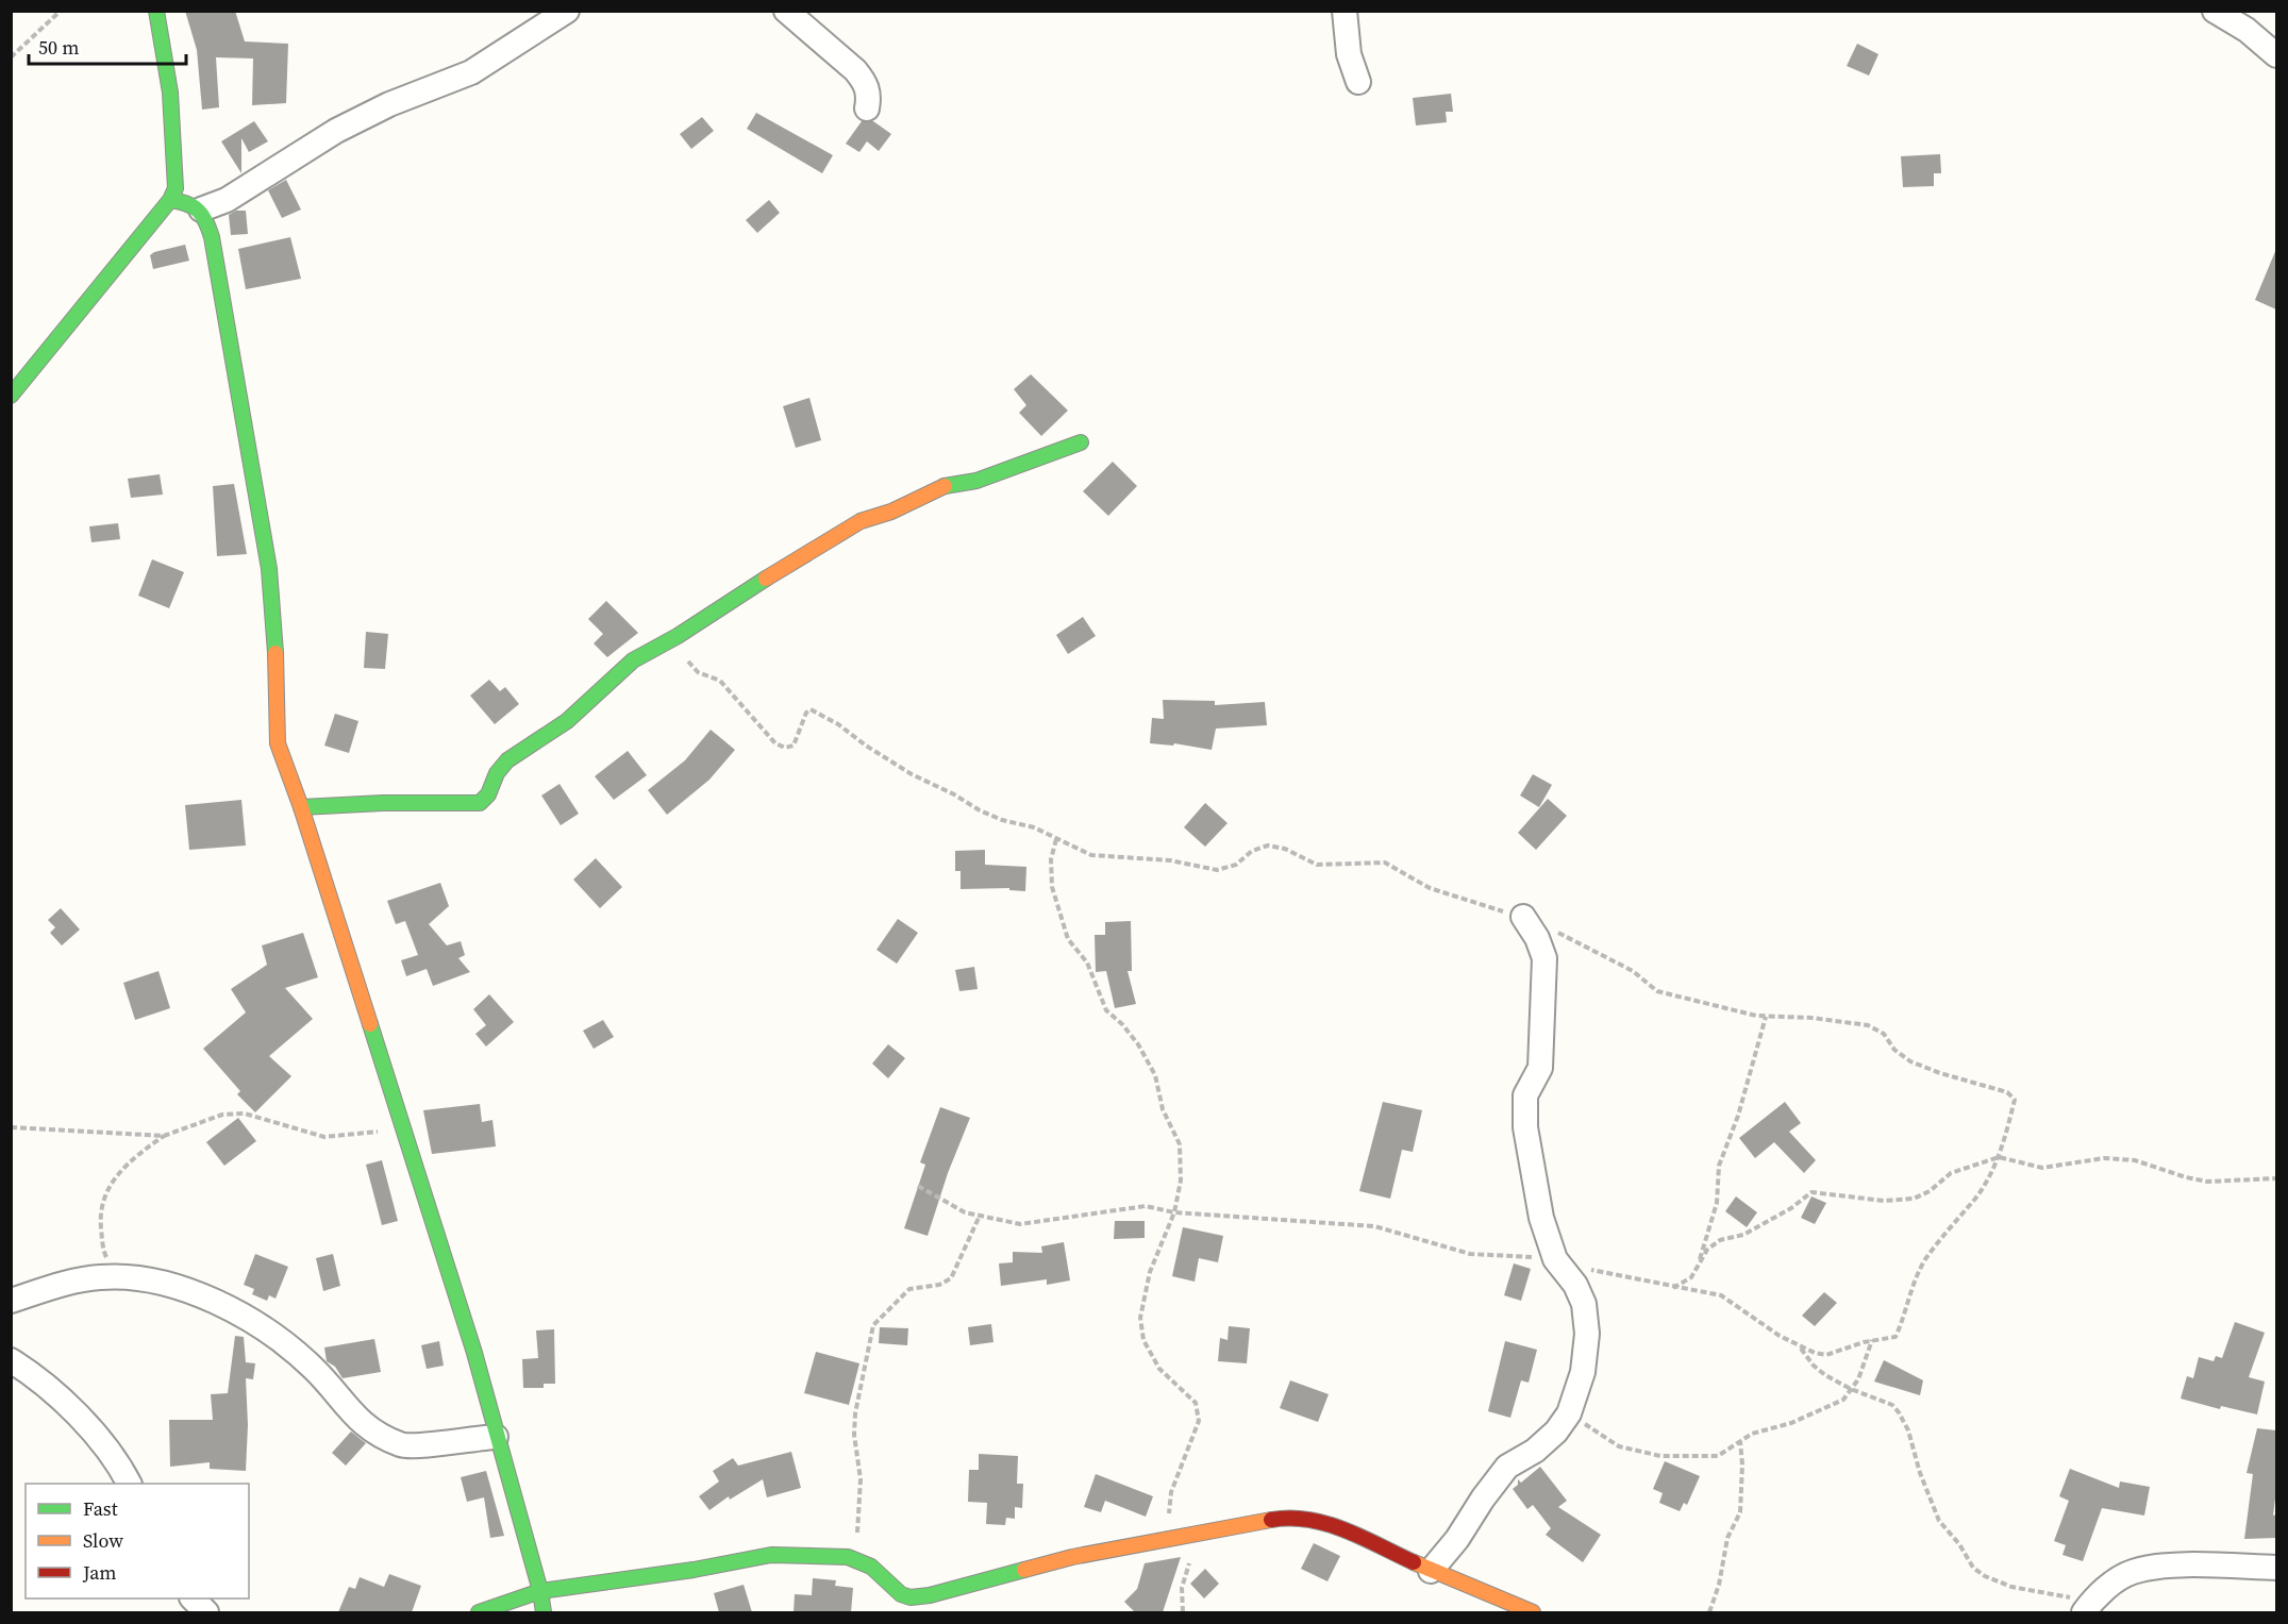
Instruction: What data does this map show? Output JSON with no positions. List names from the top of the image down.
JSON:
{
  "legend": ["Fast", "Slow", "Jam"],
  "scale_bar": "50 m"
}
